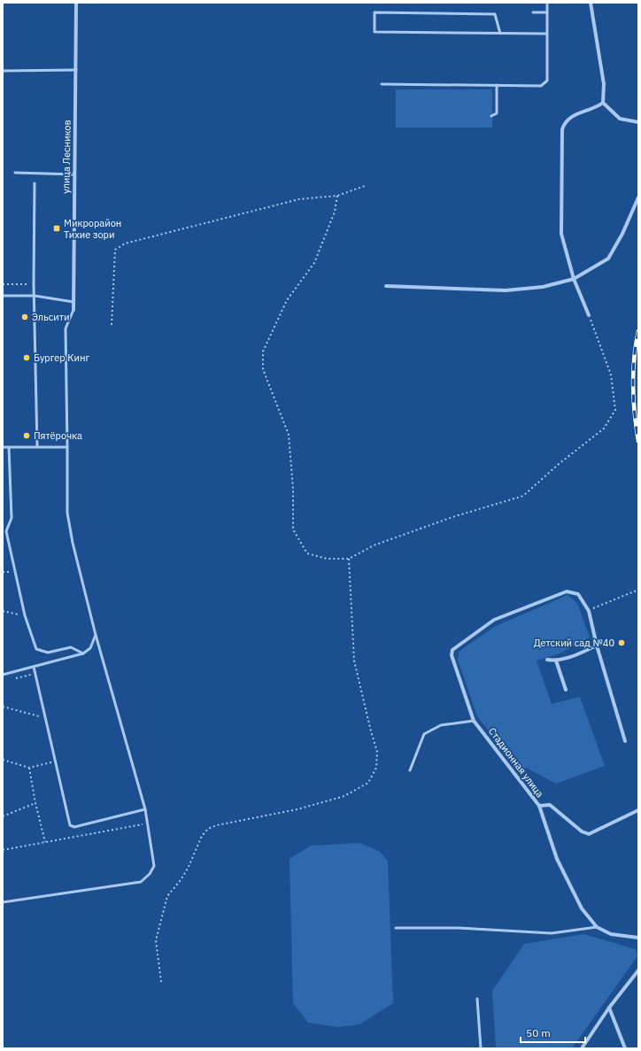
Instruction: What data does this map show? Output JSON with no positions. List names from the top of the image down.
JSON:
{
  "streets": {
    "street": ["улица Лесников", "Стадионная улица"]
  },
  "places": {
    "transit": ["Микрорайон Тихие зори"],
    "other": [
      "Эльсити",
      "Бургер Кинг",
      "Пятёрочка",
      "Детский сад №40"
    ]
  },
  "scale_bar": "50 m"
}
